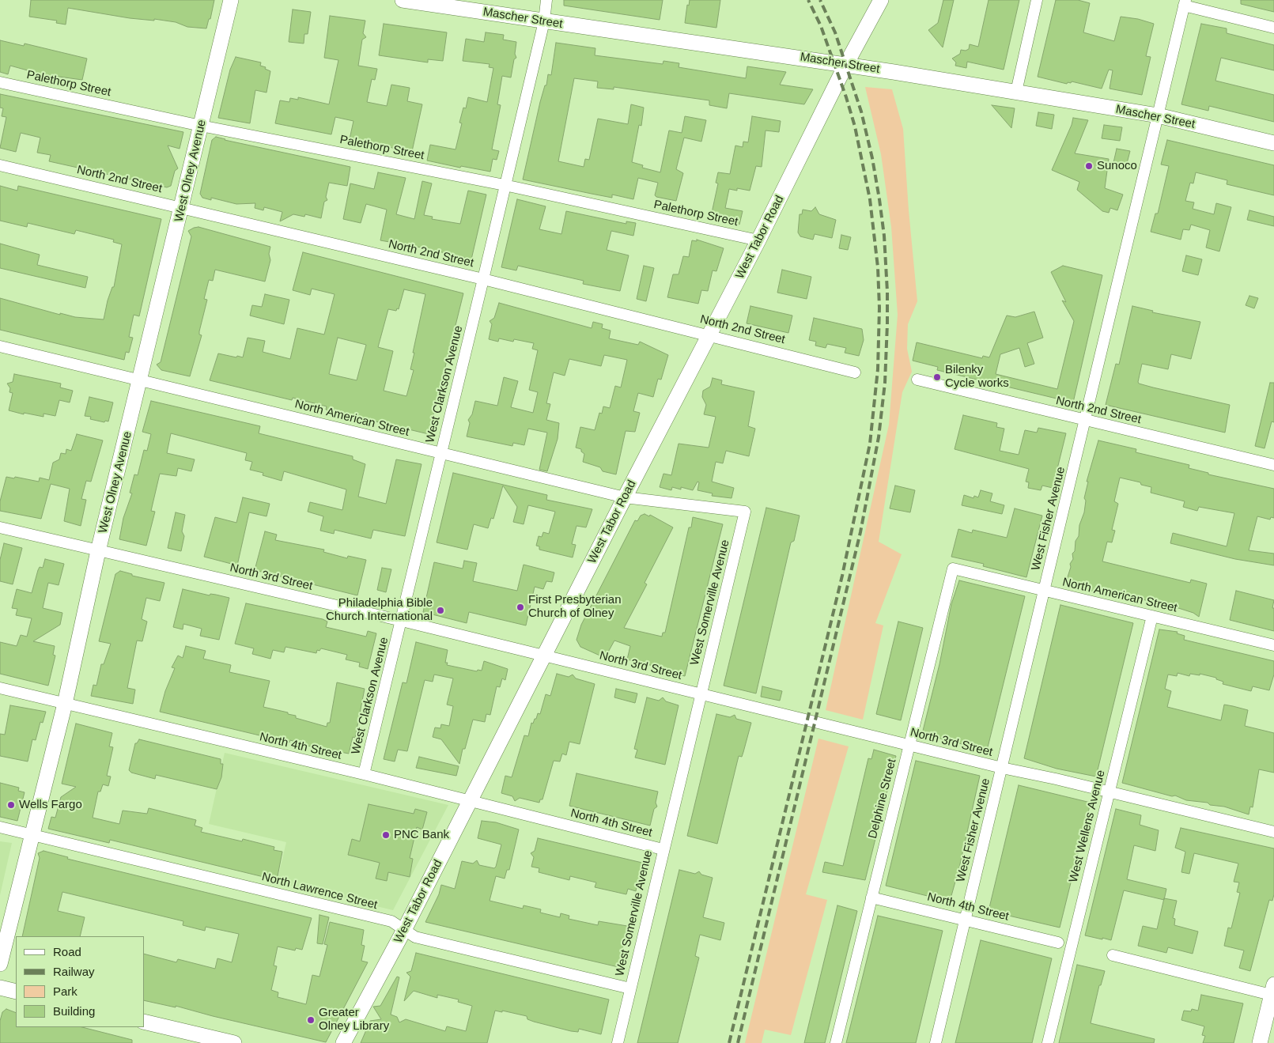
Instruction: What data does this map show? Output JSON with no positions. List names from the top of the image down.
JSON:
{
  "streets": {
    "street": [
      "Mascher Street",
      "Palethorp Street",
      "West Olney Avenue",
      "North 2nd Street",
      "West Tabor Road",
      "West Clarkson Avenue",
      "North American Street",
      "West Fisher Avenue",
      "North 3rd Street",
      "West Somerville Avenue",
      "North 4th Street",
      "Delphine Street",
      "West Wellens Avenue",
      "North Lawrence Street"
    ]
  },
  "crossings": [
    ["Mascher Street", "West Tabor Road"],
    ["Mascher Street", "West Clarkson Avenue"],
    ["Mascher Street", "West Fisher Avenue"],
    ["Palethorp Street", "West Olney Avenue"],
    ["Palethorp Street", "West Tabor Road"],
    ["Palethorp Street", "West Clarkson Avenue"],
    ["West Olney Avenue", "North 2nd Street"],
    ["West Olney Avenue", "North American Street"],
    ["West Olney Avenue", "North 3rd Street"],
    ["West Olney Avenue", "North 4th Street"],
    ["West Olney Avenue", "North Lawrence Street"],
    ["North 2nd Street", "West Tabor Road"],
    ["North 2nd Street", "West Clarkson Avenue"],
    ["North 2nd Street", "West Fisher Avenue"],
    ["West Tabor Road", "North American Street"],
    ["West Tabor Road", "North 3rd Street"],
    ["West Tabor Road", "North 4th Street"],
    ["West Tabor Road", "North Lawrence Street"],
    ["West Clarkson Avenue", "North American Street"],
    ["West Clarkson Avenue", "North 3rd Street"],
    ["West Clarkson Avenue", "North 4th Street"],
    ["North American Street", "West Fisher Avenue"],
    ["North American Street", "West Somerville Avenue"],
    ["North American Street", "Delphine Street"],
    ["North American Street", "West Wellens Avenue"],
    ["West Fisher Avenue", "North 3rd Street"],
    ["West Fisher Avenue", "North 4th Street"],
    ["North 3rd Street", "West Somerville Avenue"],
    ["North 3rd Street", "Delphine Street"],
    ["North 3rd Street", "West Wellens Avenue"],
    ["West Somerville Avenue", "North 4th Street"],
    ["West Somerville Avenue", "North Lawrence Street"],
    ["North 4th Street", "Delphine Street"]
  ],
  "places": [
    "Sunoco",
    "Bilenky Cycle works",
    "First Presbyterian Church of Olney",
    "Philadelphia Bible Church International",
    "Wells Fargo",
    "PNC Bank",
    "Greater Olney Library"
  ],
  "legend": [
    "Road",
    "Railway",
    "Park",
    "Building"
  ]
}
